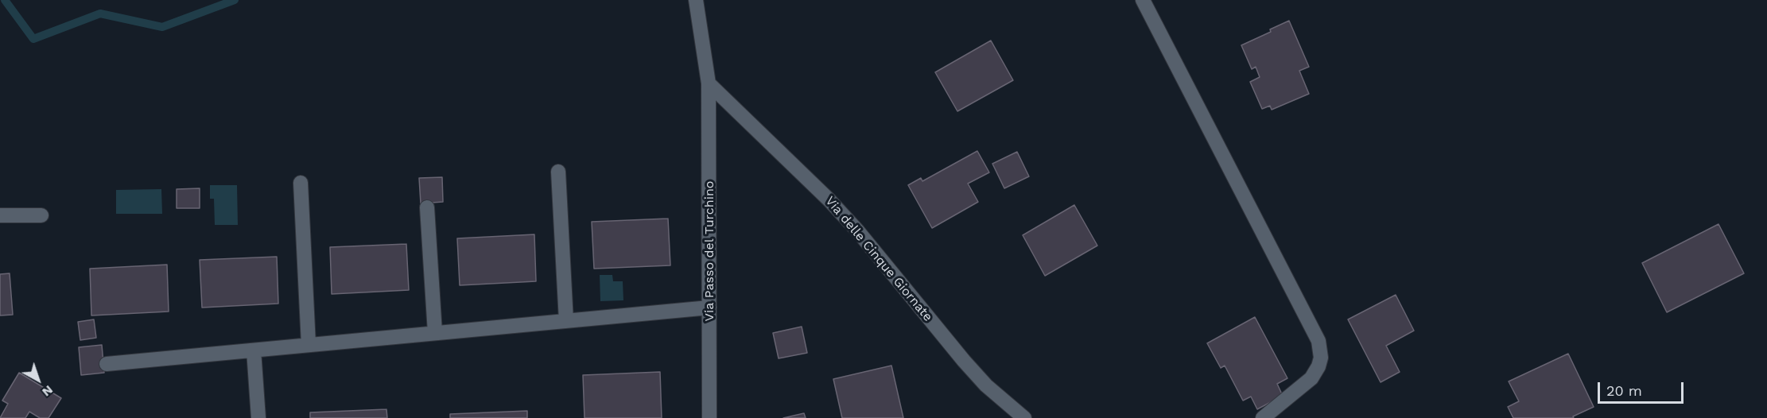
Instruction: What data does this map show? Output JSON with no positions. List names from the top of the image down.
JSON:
{
  "streets": {
    "street": ["Via Passo del Turchino", "Via delle Cinque Giornate"]
  },
  "crossings": [
    ["Via Passo del Turchino", "Via delle Cinque Giornate"]
  ],
  "scale_bar": "20 m",
  "north": "bottom right"
}
